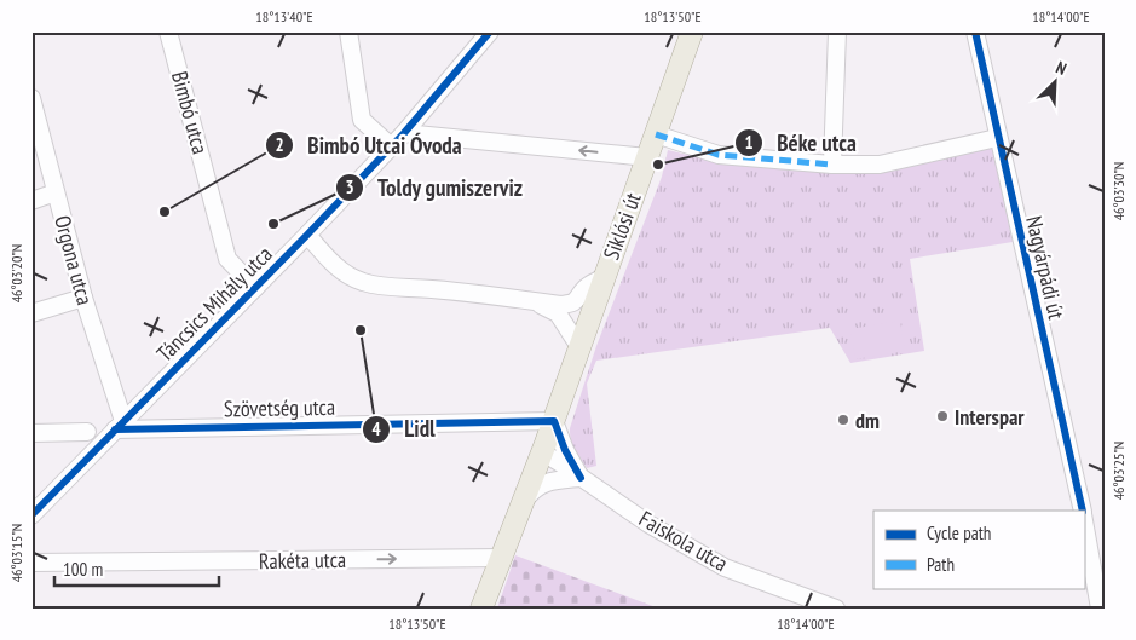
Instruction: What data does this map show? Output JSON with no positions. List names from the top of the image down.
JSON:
{
  "streets": {
    "main road": ["Siklósi út"],
    "street": [
      "Bimbó utca",
      "Orgona utca",
      "Nagyárpádi út",
      "Táncsics Mihály utca",
      "Szövetség utca",
      "Faiskola utca",
      "Rakéta utca"
    ]
  },
  "crossings": [
    ["Bimbó utca", "Táncsics Mihály utca"],
    ["Siklósi út", "Szövetség utca"],
    ["Siklósi út", "Faiskola utca"],
    ["Orgona utca", "Táncsics Mihály utca"],
    ["Orgona utca", "Szövetség utca"],
    ["Táncsics Mihály utca", "Szövetség utca"]
  ],
  "one_way": ["Rakéta utca"],
  "places": [
    "Béke utca",
    "Bimbó Utcai Óvoda",
    "Toldy gumiszerviz",
    "Lidl",
    "Interspar",
    "dm"
  ],
  "legend": ["Cycle path", "Path"],
  "scale_bar": "100 m",
  "north": "top right",
  "coordinates": [
    "18°13'40\"E",
    "18°13'50\"E",
    "18°14'00\"E",
    "46°03'30\"N",
    "46°03'20\"N",
    "46°03'25\"N",
    "46°03'15\"N"
  ]
}
